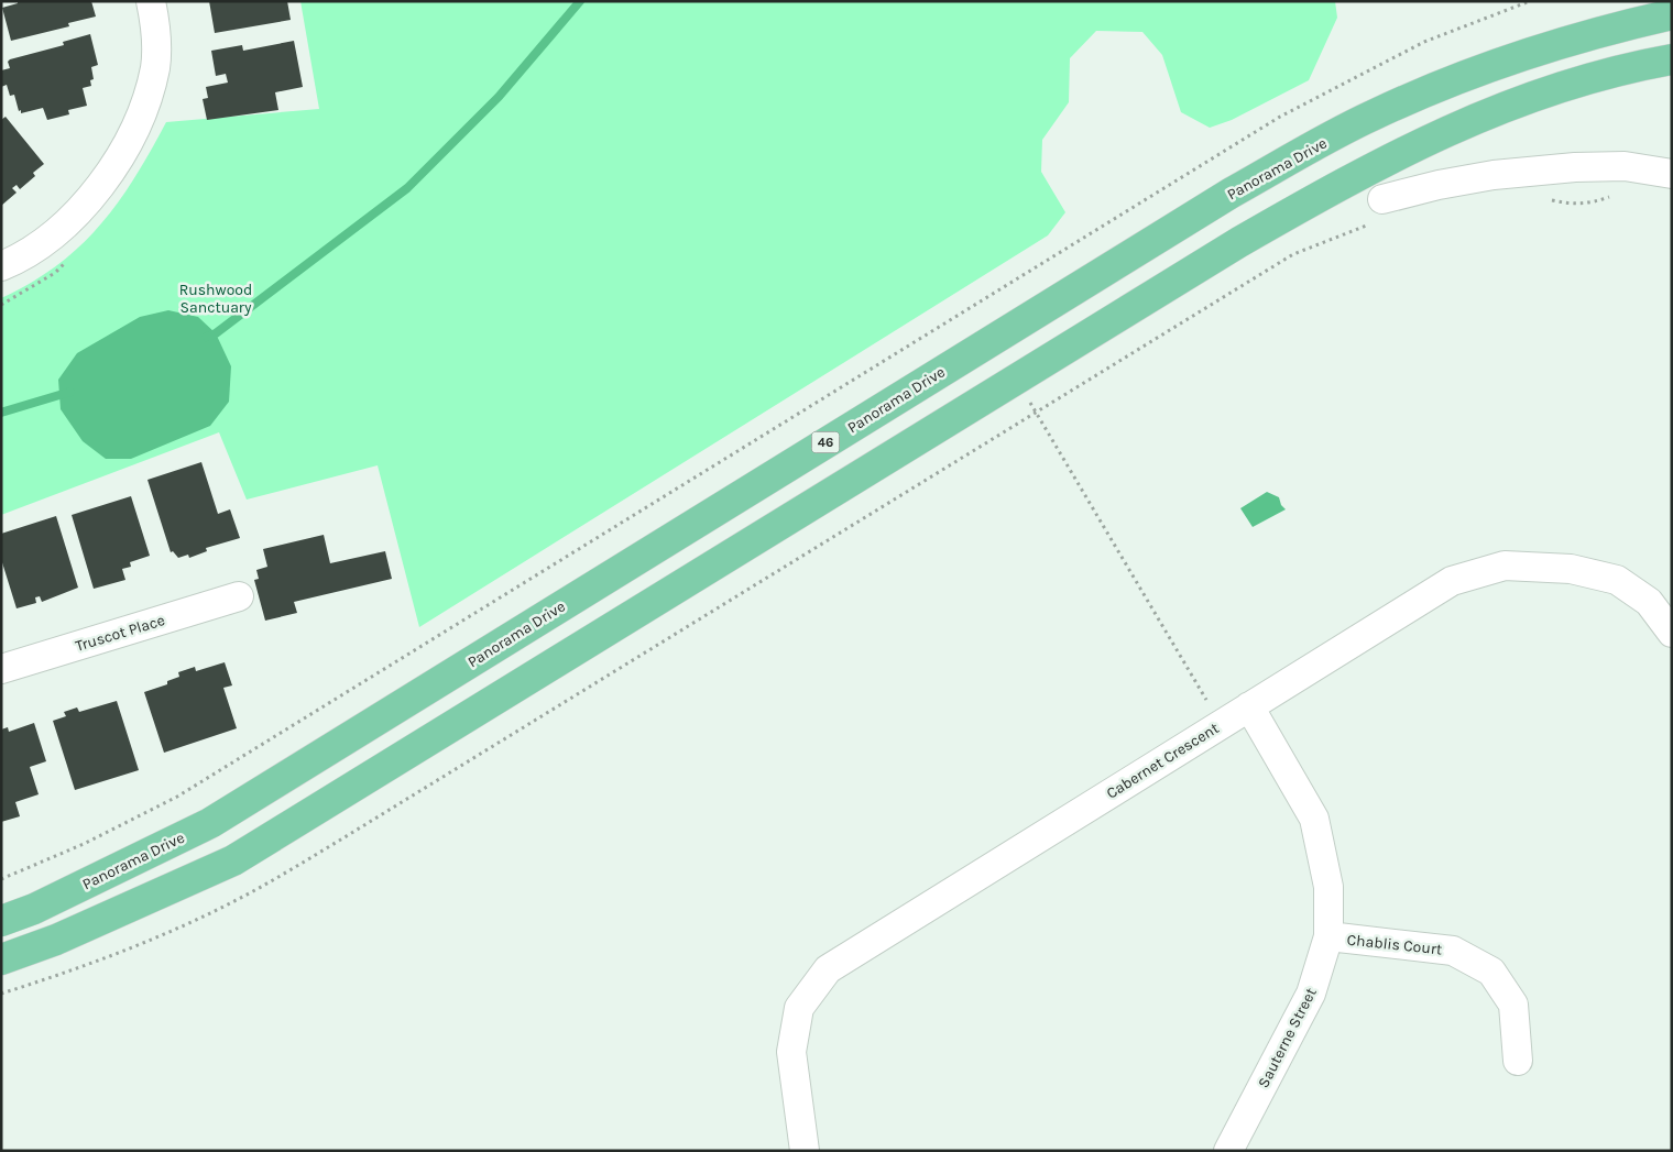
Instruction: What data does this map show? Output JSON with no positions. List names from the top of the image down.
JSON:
{
  "streets": {
    "main road": ["Panorama Drive", "46"],
    "street": [
      "Truscot Place",
      "Cabernet Crescent",
      "Chablis Court",
      "Sauterne Street"
    ]
  },
  "crossings": [
    ["Cabernet Crescent", "Sauterne Street"],
    ["Chablis Court", "Sauterne Street"]
  ],
  "parks": ["Rushwood Sanctuary"]
}
